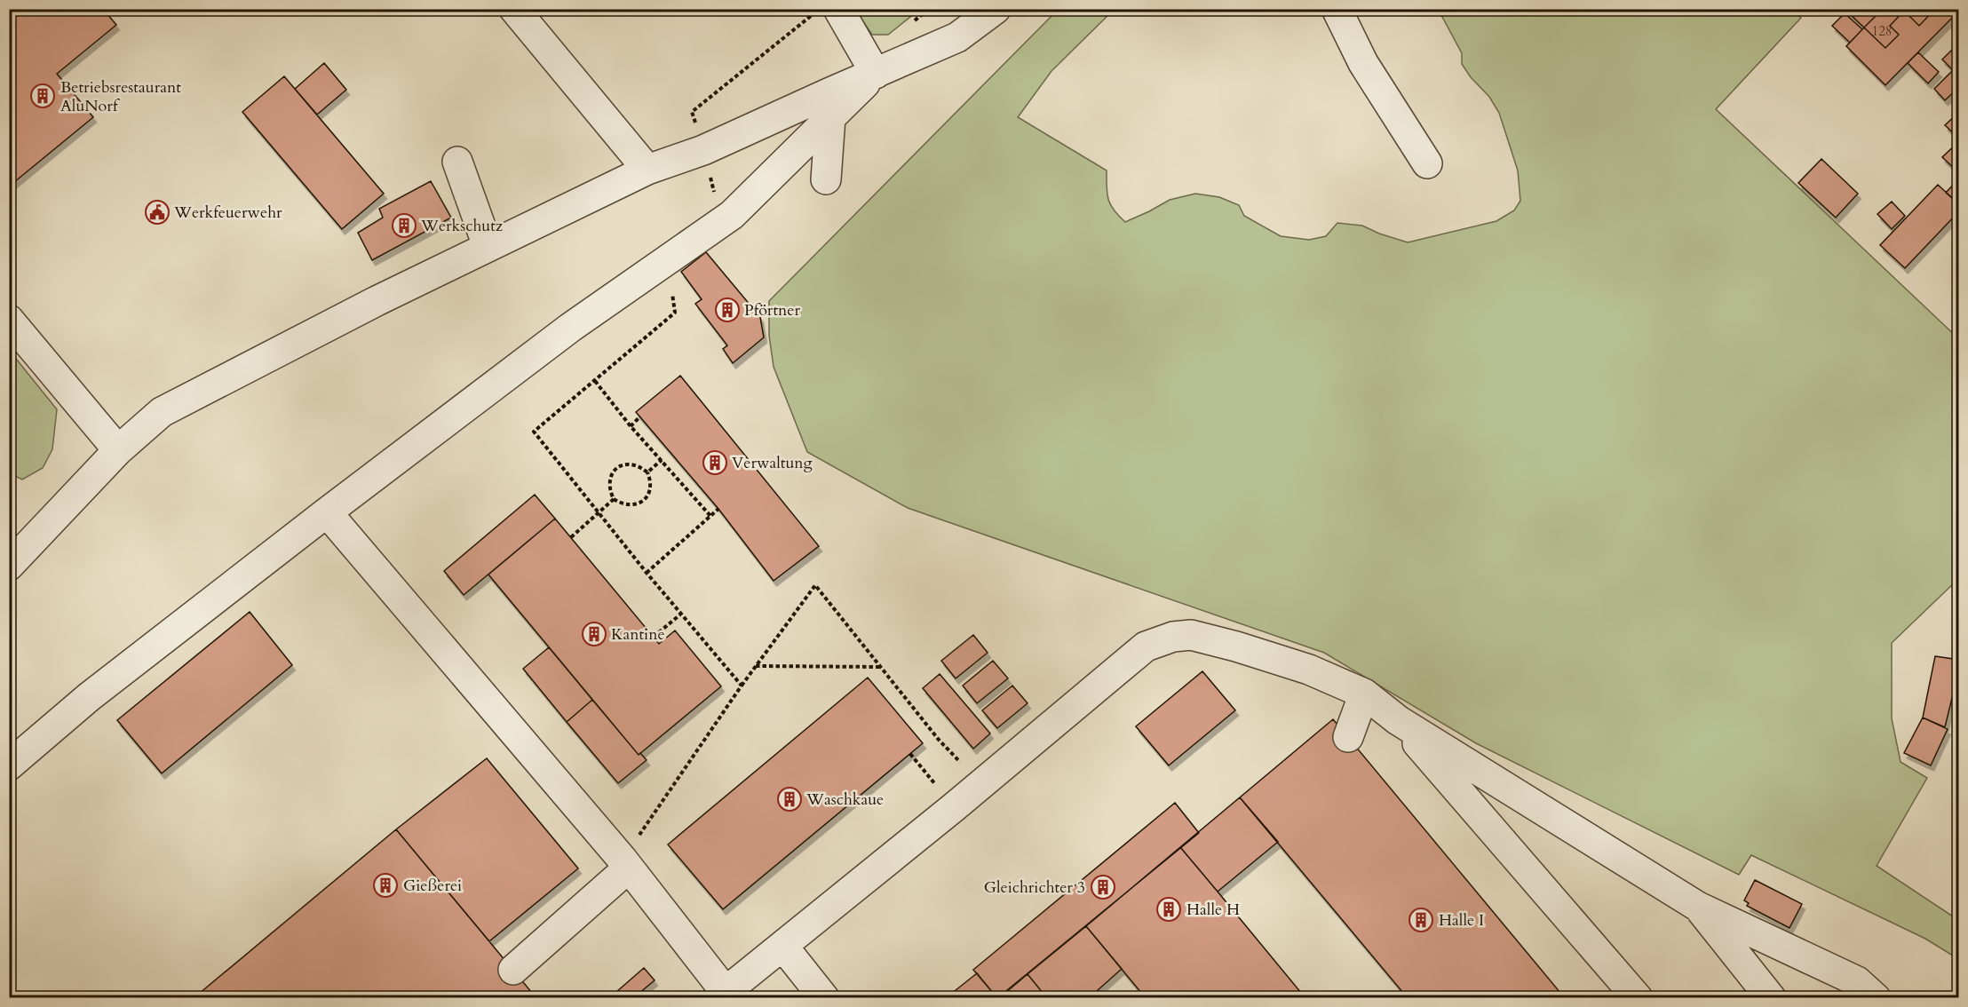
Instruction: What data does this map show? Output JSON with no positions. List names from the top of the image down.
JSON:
{
  "places": {
    "building": [
      "Betriebsrestaurant AluNorf",
      "Werkschutz",
      "Pförtner",
      "Verwaltung",
      "Kantine",
      "Waschkaue",
      "Gießerei",
      "Gleichrichter 3",
      "Halle H",
      "Halle I"
    ],
    "public building": ["Werkfeuerwehr"]
  },
  "house_numbers": ["128"]
}
